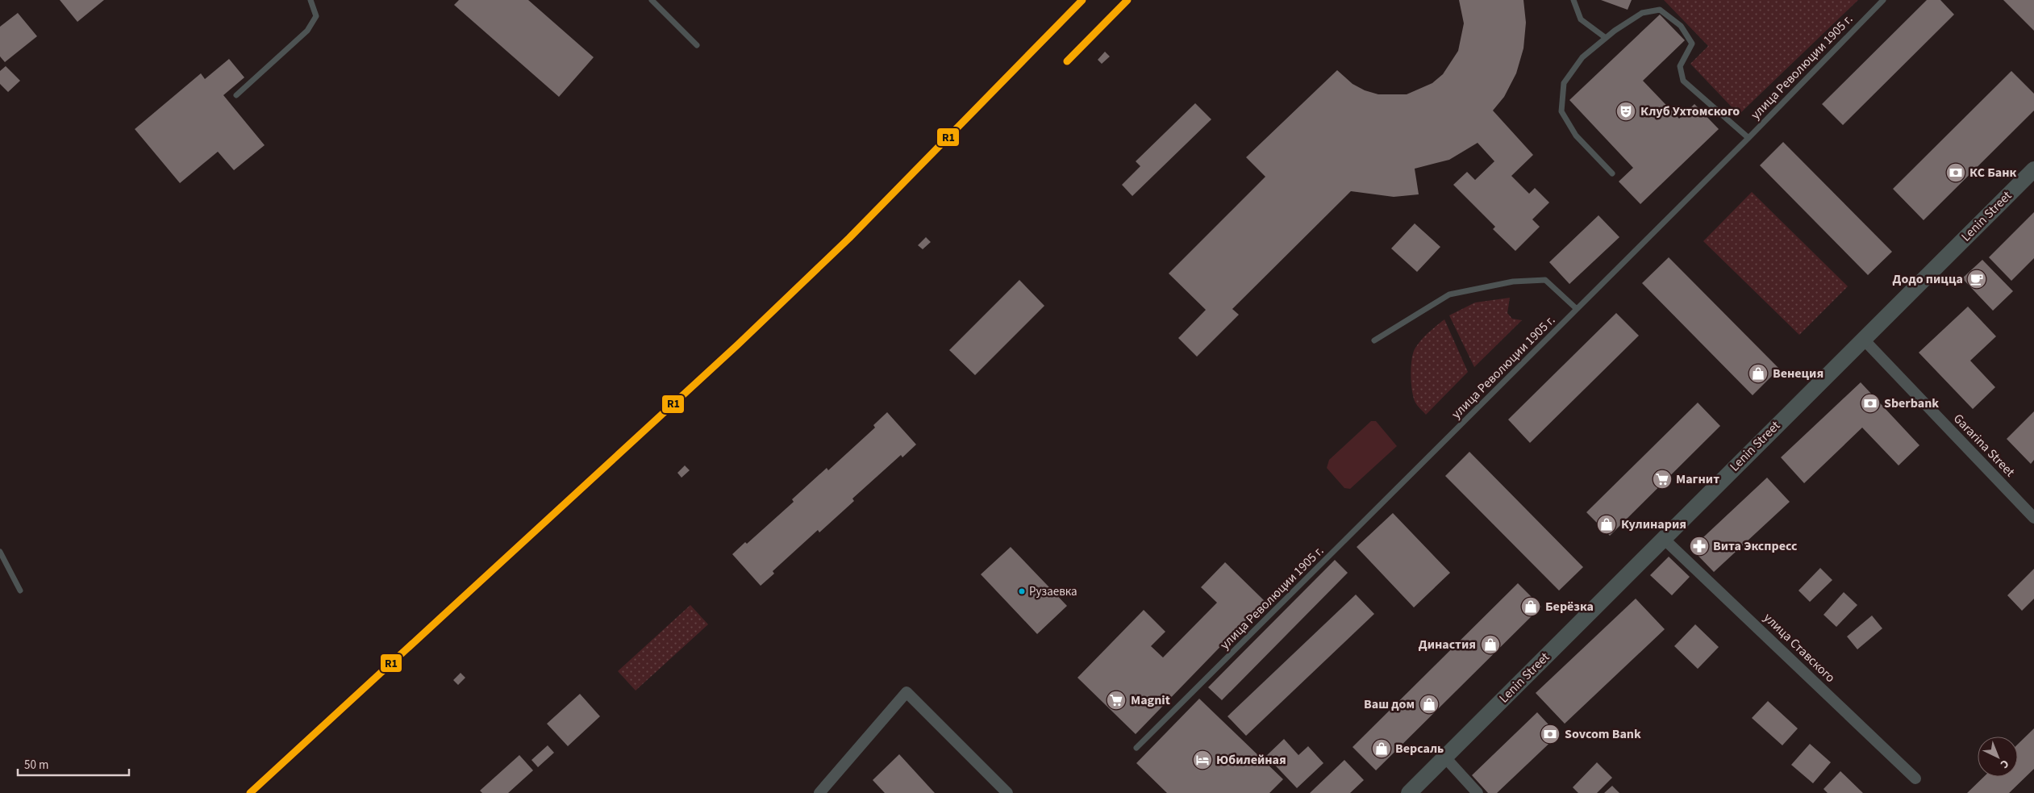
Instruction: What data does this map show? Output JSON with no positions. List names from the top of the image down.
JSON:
{
  "streets": {
    "street": ["Lenin Street", "Gararina Street", "улица Ставского"],
    "lane": ["улица Революции 1905 г."]
  },
  "crossings": [
    ["Lenin Street", "Gararina Street"],
    ["Lenin Street", "улица Ставского"]
  ],
  "places": {
    "theatre": ["Клуб Ухтомского"],
    "bank": ["КС Банк", "Sberbank", "Sovcom Bank"],
    "cafe": ["Додо пицца"],
    "shop": [
      "Венеция",
      "Кулинария",
      "Берёзка",
      "Династия",
      "Ваш дом",
      "Версаль"
    ],
    "supermarket": ["Магнит", "Magnit"],
    "pharmacy": ["Вита Экспресс"],
    "other": ["Рузаевка"],
    "hotel": ["Юбилейная"]
  },
  "lines": ["transit line R1"],
  "scale_bar": "50 m",
  "north": "bottom right"
}
